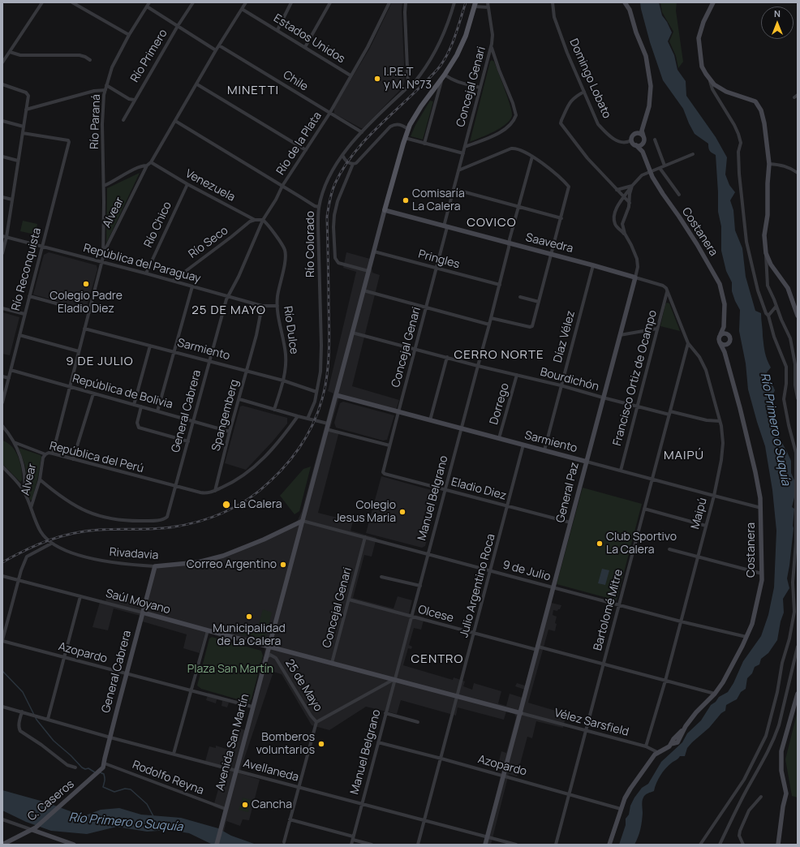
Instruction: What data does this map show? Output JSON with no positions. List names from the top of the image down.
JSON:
{
  "streets": {
    "street": [
      "Estados Unidos",
      "Río Primero",
      "Domingo Lobato",
      "Chile",
      "Concejal Genari",
      "Río Paraná",
      "Río de la Plata",
      "Venezuela",
      "Alvear",
      "Río Chico",
      "Costanera",
      "Río Seco",
      "Saavedra",
      "Río Colorado",
      "Pringles",
      "República del Paraguay",
      "Río Reconquista",
      "Río Dulce",
      "Díaz Vélez",
      "Sarmiento",
      "Francisco Ortiz de Ocampo",
      "Bourdichón",
      "República de Bolivia",
      "Dorrego",
      "General Cabrera",
      "Spangemberg",
      "República del Perú",
      "Eladio Diez",
      "General Paz",
      "Manuel Belgrano",
      "Maipú",
      "Rivadavia",
      "9 de Julio",
      "Julio Argentino Roca",
      "Saúl Moyano",
      "Bartolomé Mitre",
      "Olcese",
      "Azopardo",
      "25 de Mayo",
      "Vélez Sarsfield",
      "Avenida San Martín",
      "Avellaneda",
      "Rodolfo Reyna",
      "C. Caseros"
    ]
  },
  "crossings": [
    ["Estados Unidos", "Río de la Plata"],
    ["Estados Unidos", "Alvear"],
    ["Domingo Lobato", "Costanera"],
    ["Chile", "Río de la Plata"],
    ["Chile", "Alvear"],
    ["Chile", "Río Colorado"],
    ["Concejal Genari", "Saavedra"],
    ["Concejal Genari", "Pringles"],
    ["Concejal Genari", "Sarmiento"],
    ["Concejal Genari", "Bourdichón"],
    ["Concejal Genari", "Eladio Diez"],
    ["Concejal Genari", "9 de Julio"],
    ["Concejal Genari", "Saúl Moyano"],
    ["Concejal Genari", "Olcese"],
    ["Río Paraná", "Alvear"],
    ["Río de la Plata", "Venezuela"],
    ["Río de la Plata", "República del Paraguay"],
    ["Río de la Plata", "Río Dulce"],
    ["Río de la Plata", "General Cabrera"],
    ["Venezuela", "Alvear"],
    ["Venezuela", "Río Chico"],
    ["Venezuela", "Río Seco"],
    ["Venezuela", "Río Dulce"],
    ["Alvear", "República del Paraguay"],
    ["Alvear", "Sarmiento"],
    ["Alvear", "República de Bolivia"],
    ["Alvear", "General Cabrera"],
    ["Alvear", "República del Perú"],
    ["Alvear", "Rivadavia"],
    ["Río Chico", "República del Paraguay"],
    ["Costanera", "Sarmiento"],
    ["Costanera", "9 de Julio"],
    ["Costanera", "Olcese"],
    ["Costanera", "Azopardo"],
    ["Costanera", "Vélez Sarsfield"],
    ["Río Seco", "República del Paraguay"],
    ["Saavedra", "Díaz Vélez"],
    ["Saavedra", "Francisco Ortiz de Ocampo"],
    ["Saavedra", "General Paz"],
    ["Saavedra", "Manuel Belgrano"],
    ["Saavedra", "Maipú"],
    ["Saavedra", "Avenida San Martín"],
    ["Río Colorado", "Sarmiento"],
    ["Pringles", "Manuel Belgrano"],
    ["Pringles", "Avenida San Martín"],
    ["República del Paraguay", "Río Reconquista"],
    ["República del Paraguay", "Río Dulce"],
    ["República del Paraguay", "General Cabrera"],
    ["República del Paraguay", "Spangemberg"],
    ["Río Reconquista", "República de Bolivia"],
    ["Río Dulce", "Sarmiento"],
    ["Díaz Vélez", "Sarmiento"],
    ["Díaz Vélez", "Bourdichón"],
    ["Sarmiento", "Francisco Ortiz de Ocampo"],
    ["Sarmiento", "Dorrego"],
    ["Sarmiento", "General Cabrera"],
    ["Sarmiento", "Spangemberg"],
    ["Sarmiento", "General Paz"],
    ["Sarmiento", "Manuel Belgrano"],
    ["Sarmiento", "Maipú"],
    ["Sarmiento", "Julio Argentino Roca"],
    ["Sarmiento", "Bartolomé Mitre"],
    ["Sarmiento", "Avenida San Martín"],
    ["Francisco Ortiz de Ocampo", "Bourdichón"],
    ["Francisco Ortiz de Ocampo", "Maipú"],
    ["Bourdichón", "Dorrego"],
    ["Bourdichón", "General Paz"],
    ["Bourdichón", "Manuel Belgrano"],
    ["Bourdichón", "Maipú"],
    ["Bourdichón", "Bartolomé Mitre"],
    ["Bourdichón", "Avenida San Martín"],
    ["República de Bolivia", "General Cabrera"],
    ["República de Bolivia", "Spangemberg"],
    ["General Cabrera", "República del Perú"],
    ["General Cabrera", "Rivadavia"],
    ["General Cabrera", "Saúl Moyano"],
    ["General Cabrera", "Azopardo"],
    ["General Cabrera", "Avellaneda"],
    ["General Cabrera", "Rodolfo Reyna"],
    ["General Cabrera", "C. Caseros"],
    ["Eladio Diez", "General Paz"],
    ["Eladio Diez", "Manuel Belgrano"],
    ["Eladio Diez", "Julio Argentino Roca"],
    ["General Paz", "9 de Julio"],
    ["General Paz", "Saúl Moyano"],
    ["General Paz", "Olcese"],
    ["General Paz", "Azopardo"],
    ["General Paz", "Vélez Sarsfield"],
    ["General Paz", "Avellaneda"],
    ["Manuel Belgrano", "9 de Julio"],
    ["Manuel Belgrano", "Saúl Moyano"],
    ["Manuel Belgrano", "Olcese"],
    ["Manuel Belgrano", "Azopardo"],
    ["Manuel Belgrano", "Avellaneda"],
    ["Maipú", "9 de Julio"],
    ["Maipú", "Bartolomé Mitre"],
    ["Maipú", "Olcese"],
    ["Maipú", "Vélez Sarsfield"],
    ["Rivadavia", "9 de Julio"],
    ["Rivadavia", "Avenida San Martín"],
    ["9 de Julio", "Julio Argentino Roca"],
    ["9 de Julio", "Bartolomé Mitre"],
    ["9 de Julio", "Avenida San Martín"],
    ["Julio Argentino Roca", "Saúl Moyano"],
    ["Julio Argentino Roca", "Olcese"],
    ["Julio Argentino Roca", "Azopardo"],
    ["Julio Argentino Roca", "Avellaneda"],
    ["Saúl Moyano", "25 de Mayo"],
    ["Saúl Moyano", "Vélez Sarsfield"],
    ["Saúl Moyano", "Avenida San Martín"],
    ["Bartolomé Mitre", "Olcese"],
    ["Bartolomé Mitre", "Azopardo"],
    ["Bartolomé Mitre", "Vélez Sarsfield"],
    ["Azopardo", "Avenida San Martín"],
    ["25 de Mayo", "Avenida San Martín"],
    ["Avenida San Martín", "Avellaneda"],
    ["Avenida San Martín", "Rodolfo Reyna"],
    ["Rodolfo Reyna", "C. Caseros"]
  ],
  "districts": [
    "MINETTI",
    "COVICO",
    "25 DE MAYO",
    "CERRO NORTE",
    "9 DE JULIO",
    "MAIPÚ",
    "CENTRO"
  ],
  "water": ["Río Primero o Suquía"],
  "parks": ["Plaza San Martín"],
  "places": [
    "I.P.E.T y M. N°73",
    "Comisaría La Calera",
    "Colegio Padre Eladio Diez",
    "La Calera",
    "Colegio Jesus Maria",
    "Club Sportivo La Calera",
    "Correo Argentino",
    "Municipalidad de La Calera",
    "Bomberos voluntarios",
    "Cancha"
  ],
  "north": "top"
}
